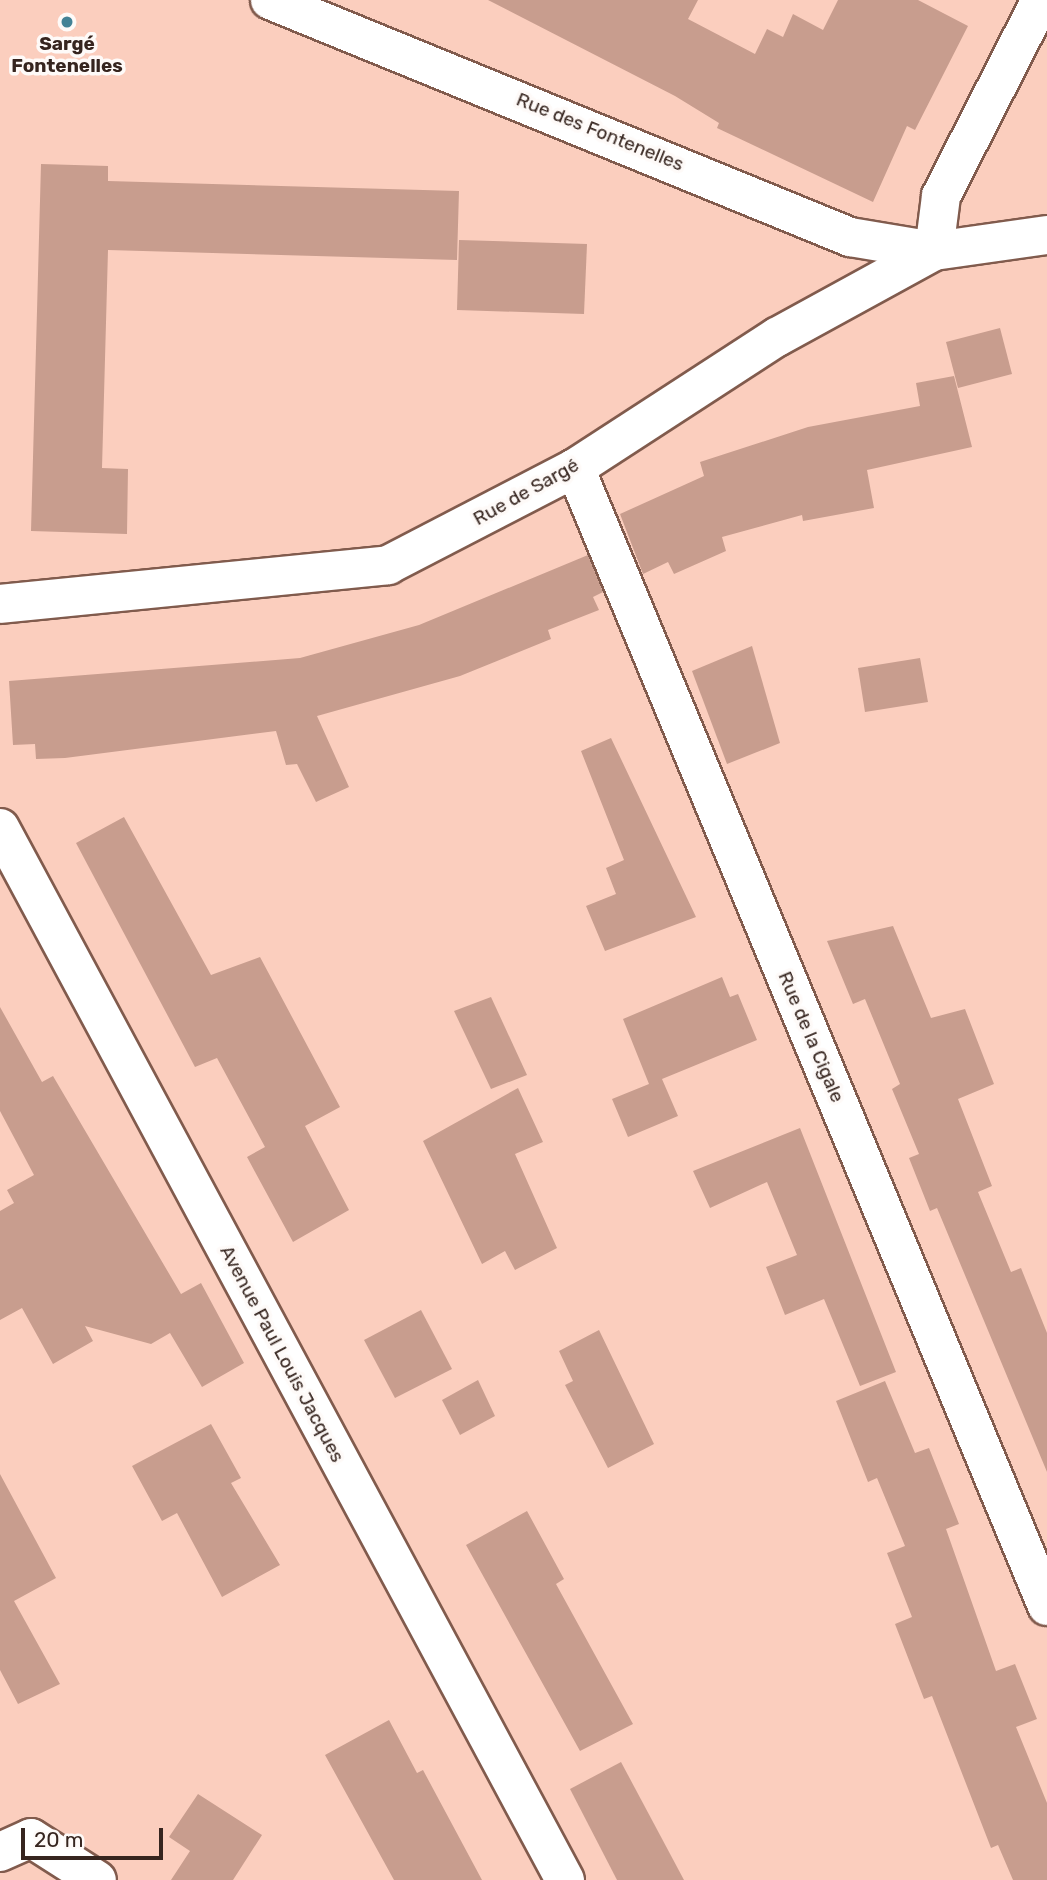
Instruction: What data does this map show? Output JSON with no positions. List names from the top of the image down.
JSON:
{
  "streets": {
    "street": [
      "Rue des Fontenelles",
      "Rue de Sargé",
      "Rue de la Cigale",
      "Avenue Paul Louis Jacques"
    ]
  },
  "crossings": [
    ["Rue des Fontenelles", "Rue de Sargé"],
    ["Rue de Sargé", "Rue de la Cigale"]
  ],
  "places": ["Sargé Fontenelles"],
  "scale_bar": "20 m"
}
